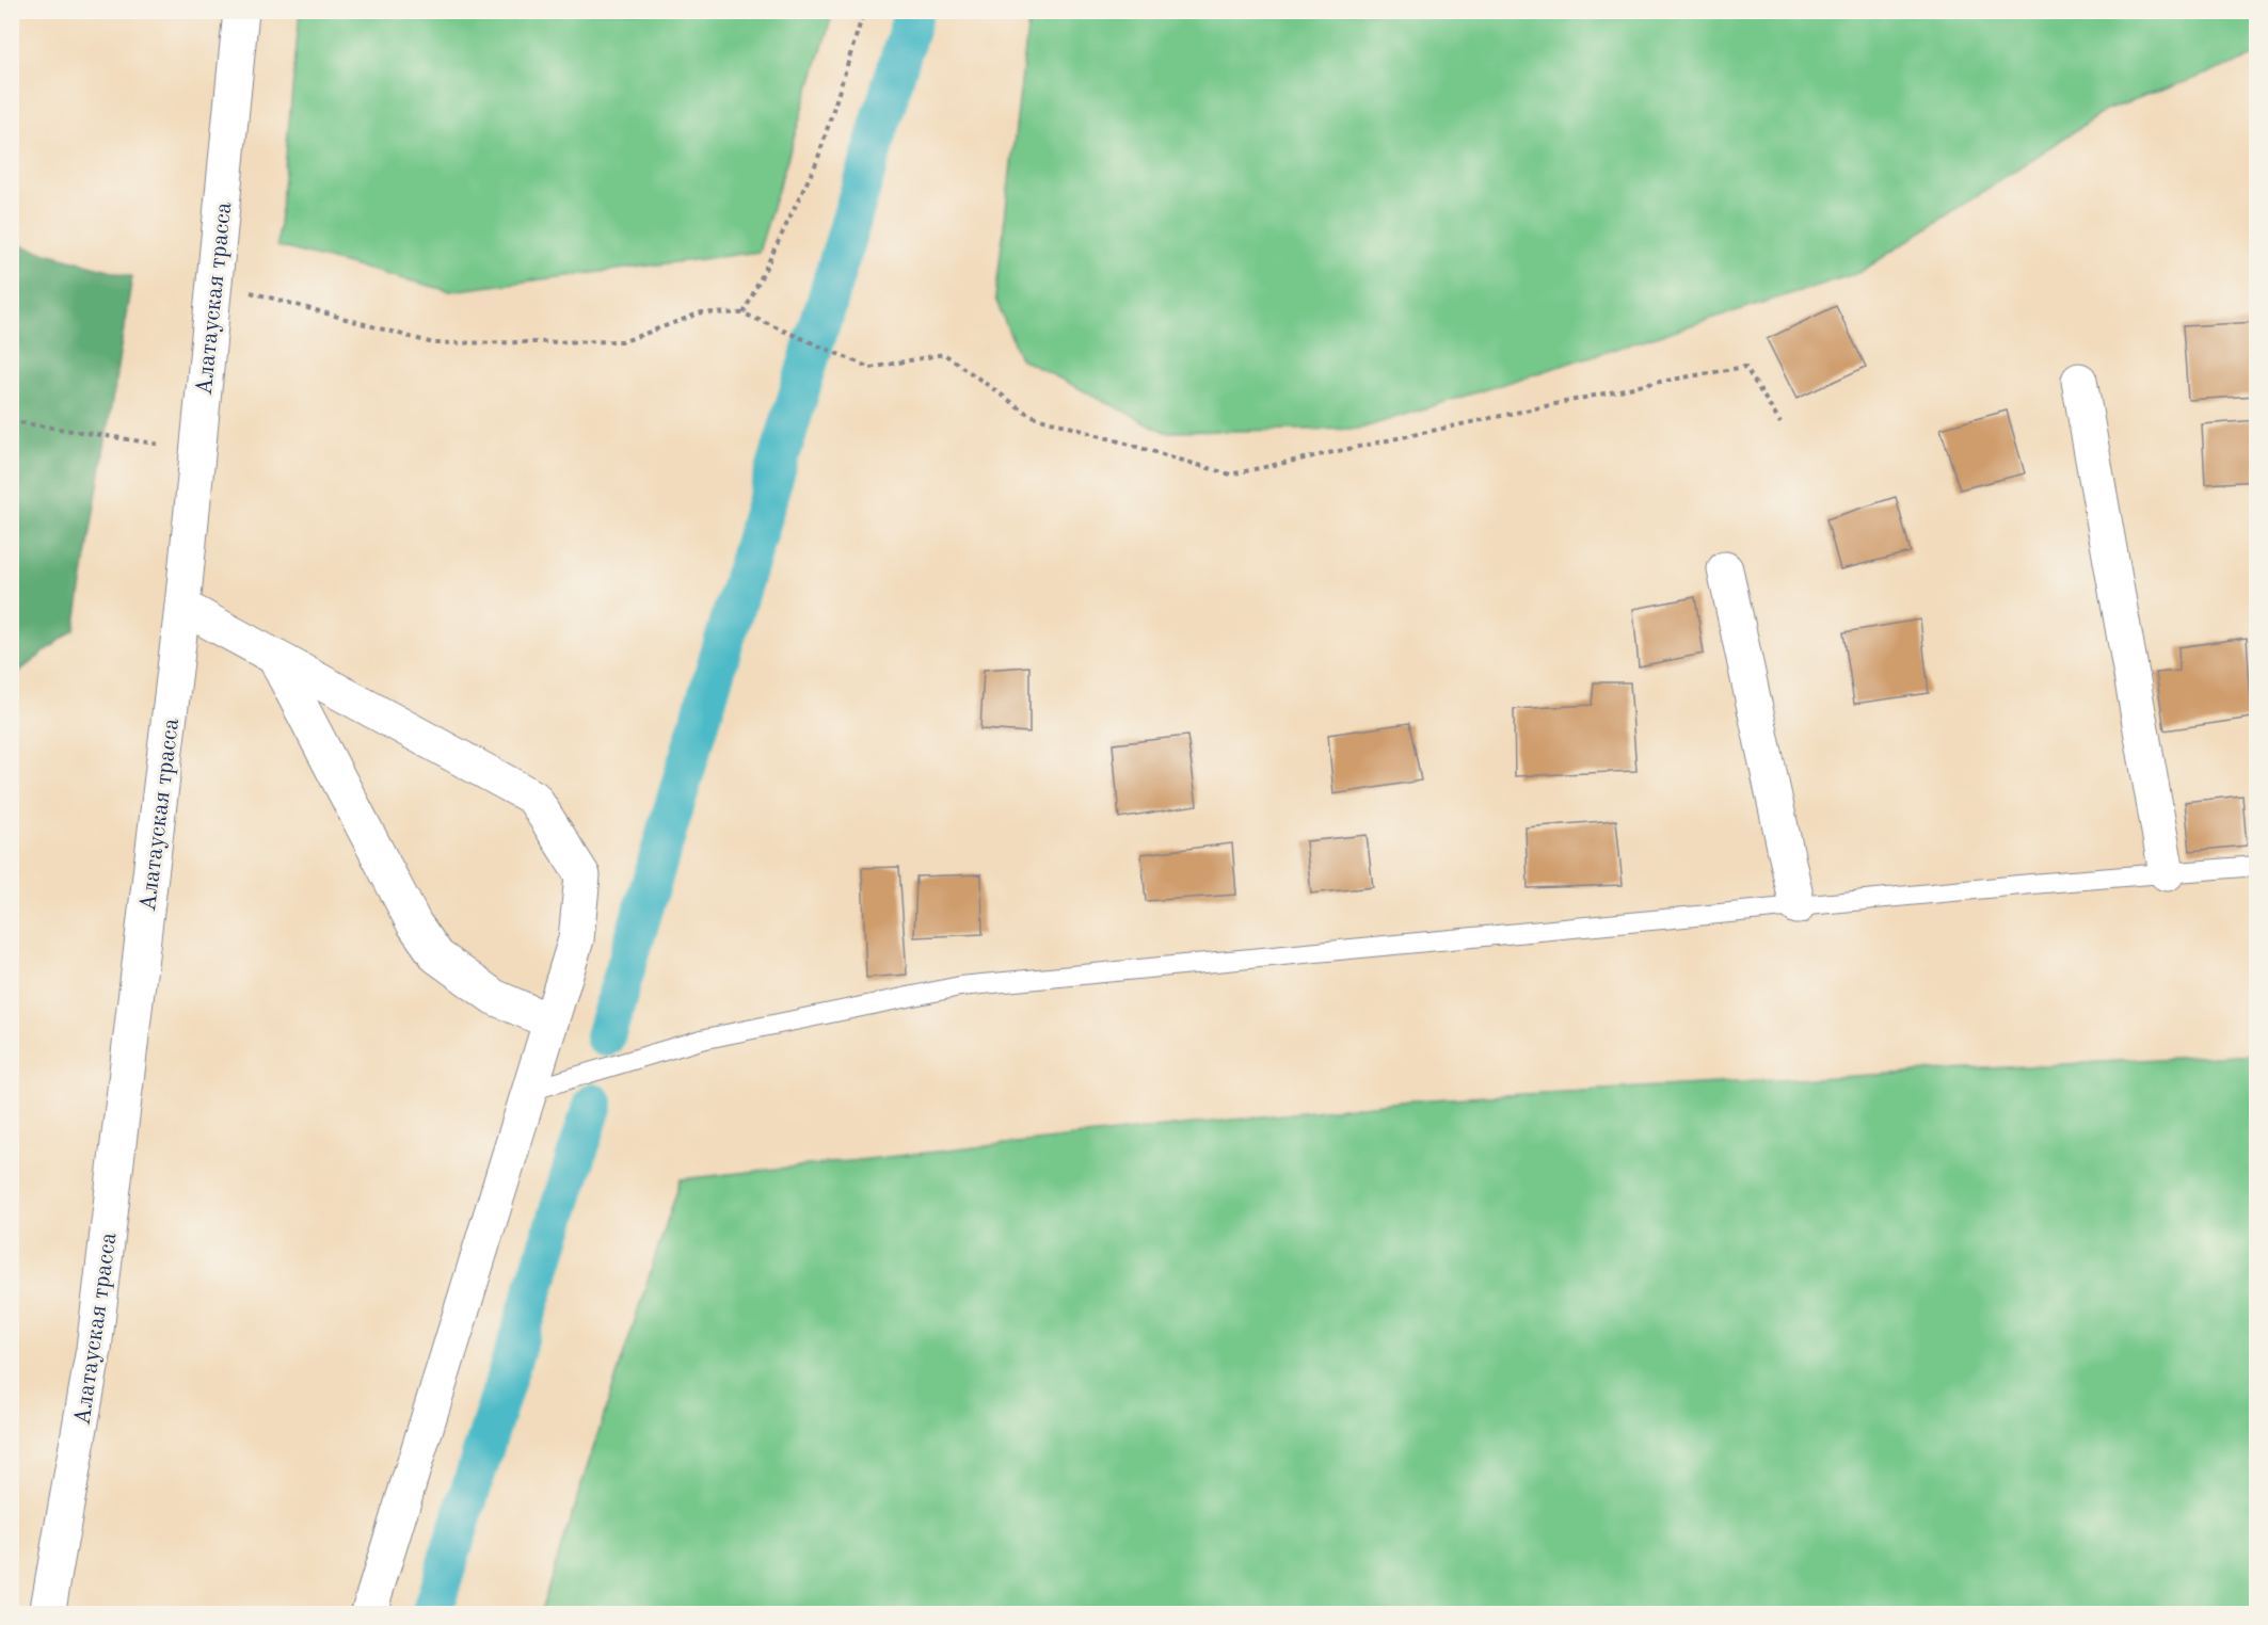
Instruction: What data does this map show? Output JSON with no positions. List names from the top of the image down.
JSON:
{
  "streets": {
    "street": ["Алатауская трасса"]
  }
}
